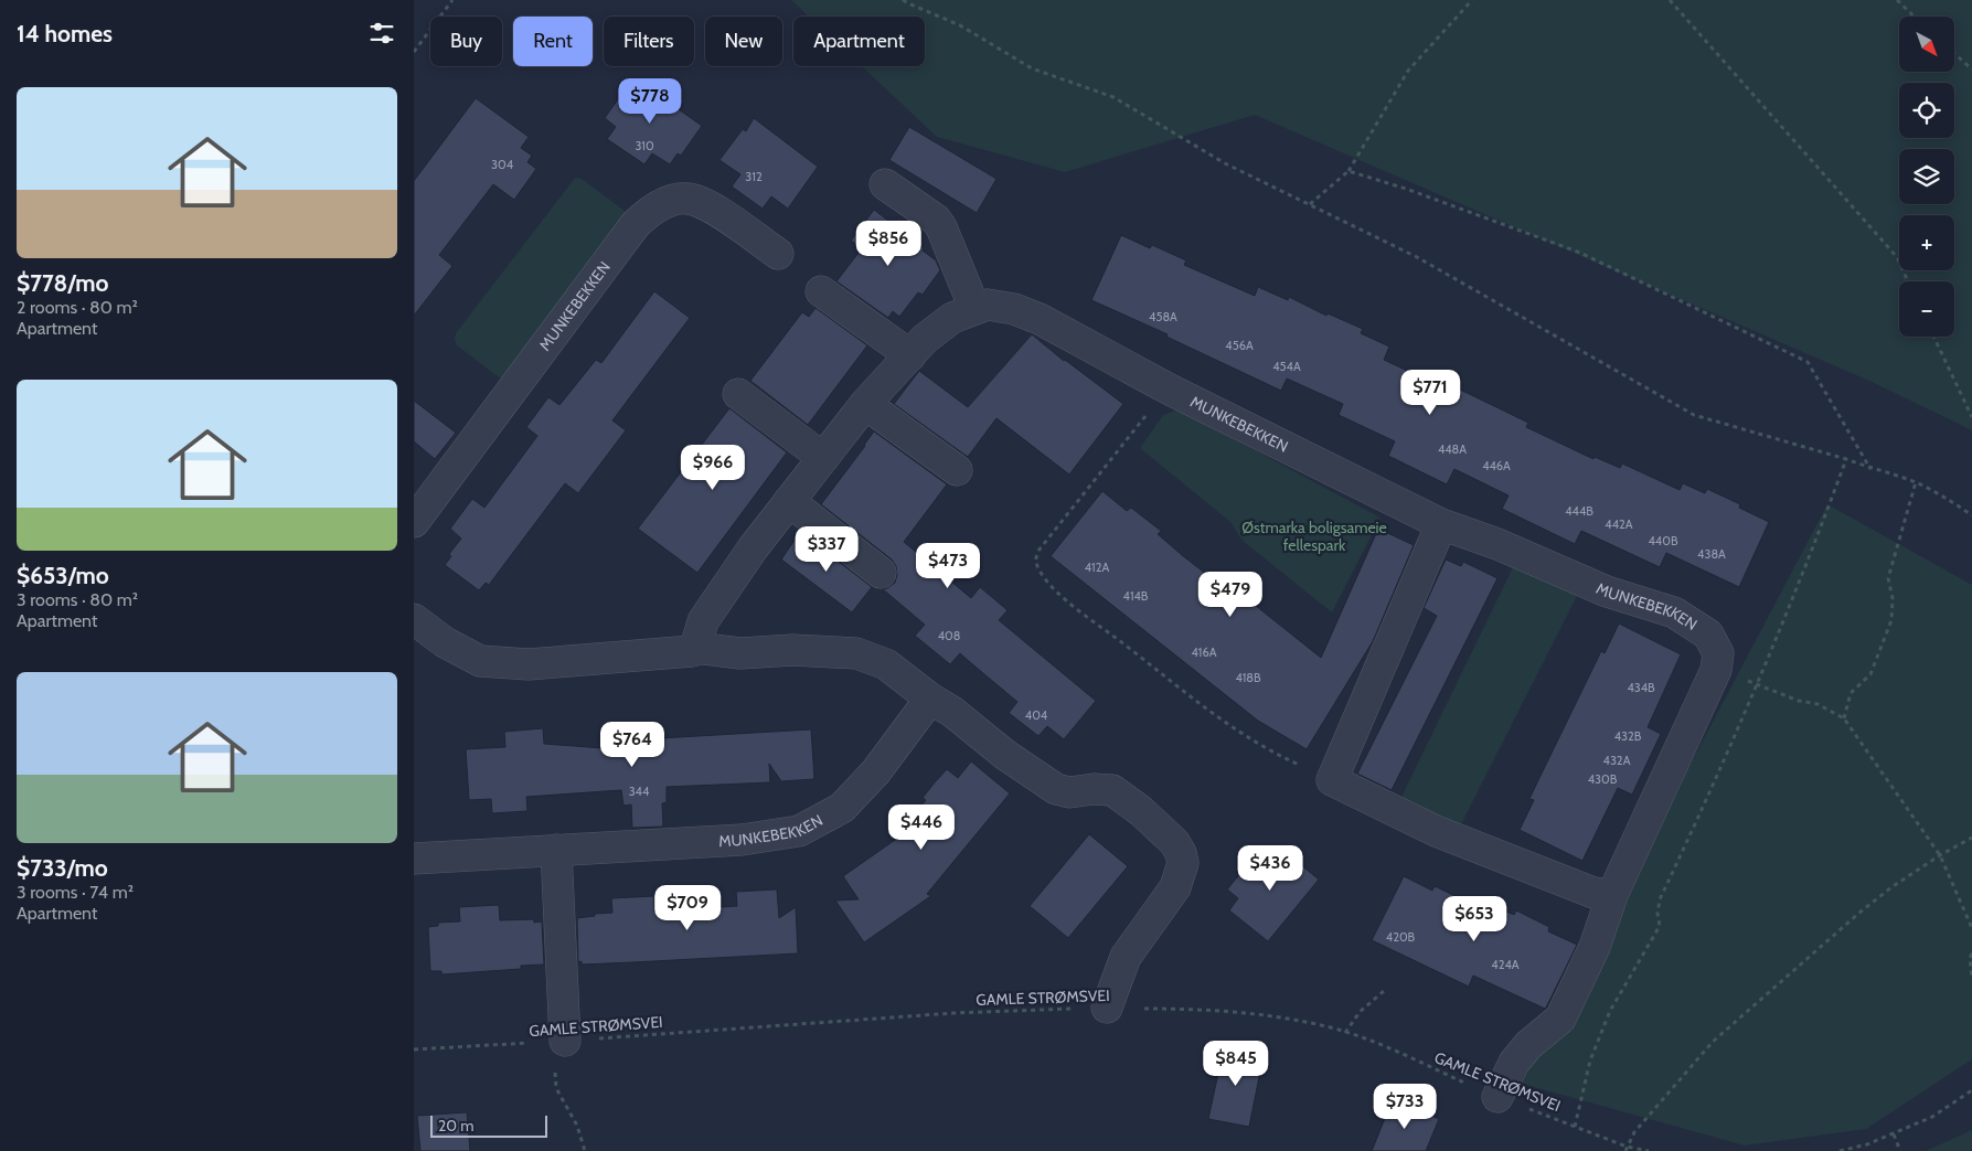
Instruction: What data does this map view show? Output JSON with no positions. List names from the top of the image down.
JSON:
{
  "streets": {
    "lane": ["MUNKEBEKKEN"],
    "path": ["GAMLE STRØMSVEI"]
  },
  "parks": ["Østmarka boligsameie fellespark"],
  "house_numbers": [
    "310",
    "304",
    "312",
    "458A",
    "456A",
    "454A",
    "448A",
    "446A",
    "444B",
    "442A",
    "440B",
    "438A",
    "412A",
    "414B",
    "408",
    "416A",
    "418B",
    "434B",
    "404",
    "432B",
    "432A",
    "430B",
    "344",
    "420B",
    "424A"
  ],
  "scale_bar": "20 m",
  "north": "bottom right",
  "page": {
    "heading": "14 homes",
    "map_buttons": ["+", "−"],
    "chip": [
      "Buy",
      "Rent",
      "Filters",
      "New",
      "Apartment"
    ],
    "list": [
      {
        "name": "$778/mo",
        "note": "2 rooms · 80 m² · Apartment"
      },
      {
        "name": "$653/mo",
        "note": "3 rooms · 80 m² · Apartment"
      },
      {
        "name": "$733/mo",
        "note": "3 rooms · 74 m² · Apartment"
      }
    ],
    "price": [
      "$778",
      "$856",
      "$771",
      "$966",
      "$337",
      "$473",
      "$479",
      "$764",
      "$446",
      "$436",
      "$709",
      "$653",
      "$845",
      "$733"
    ],
    "scale": "20 m"
  }
}
